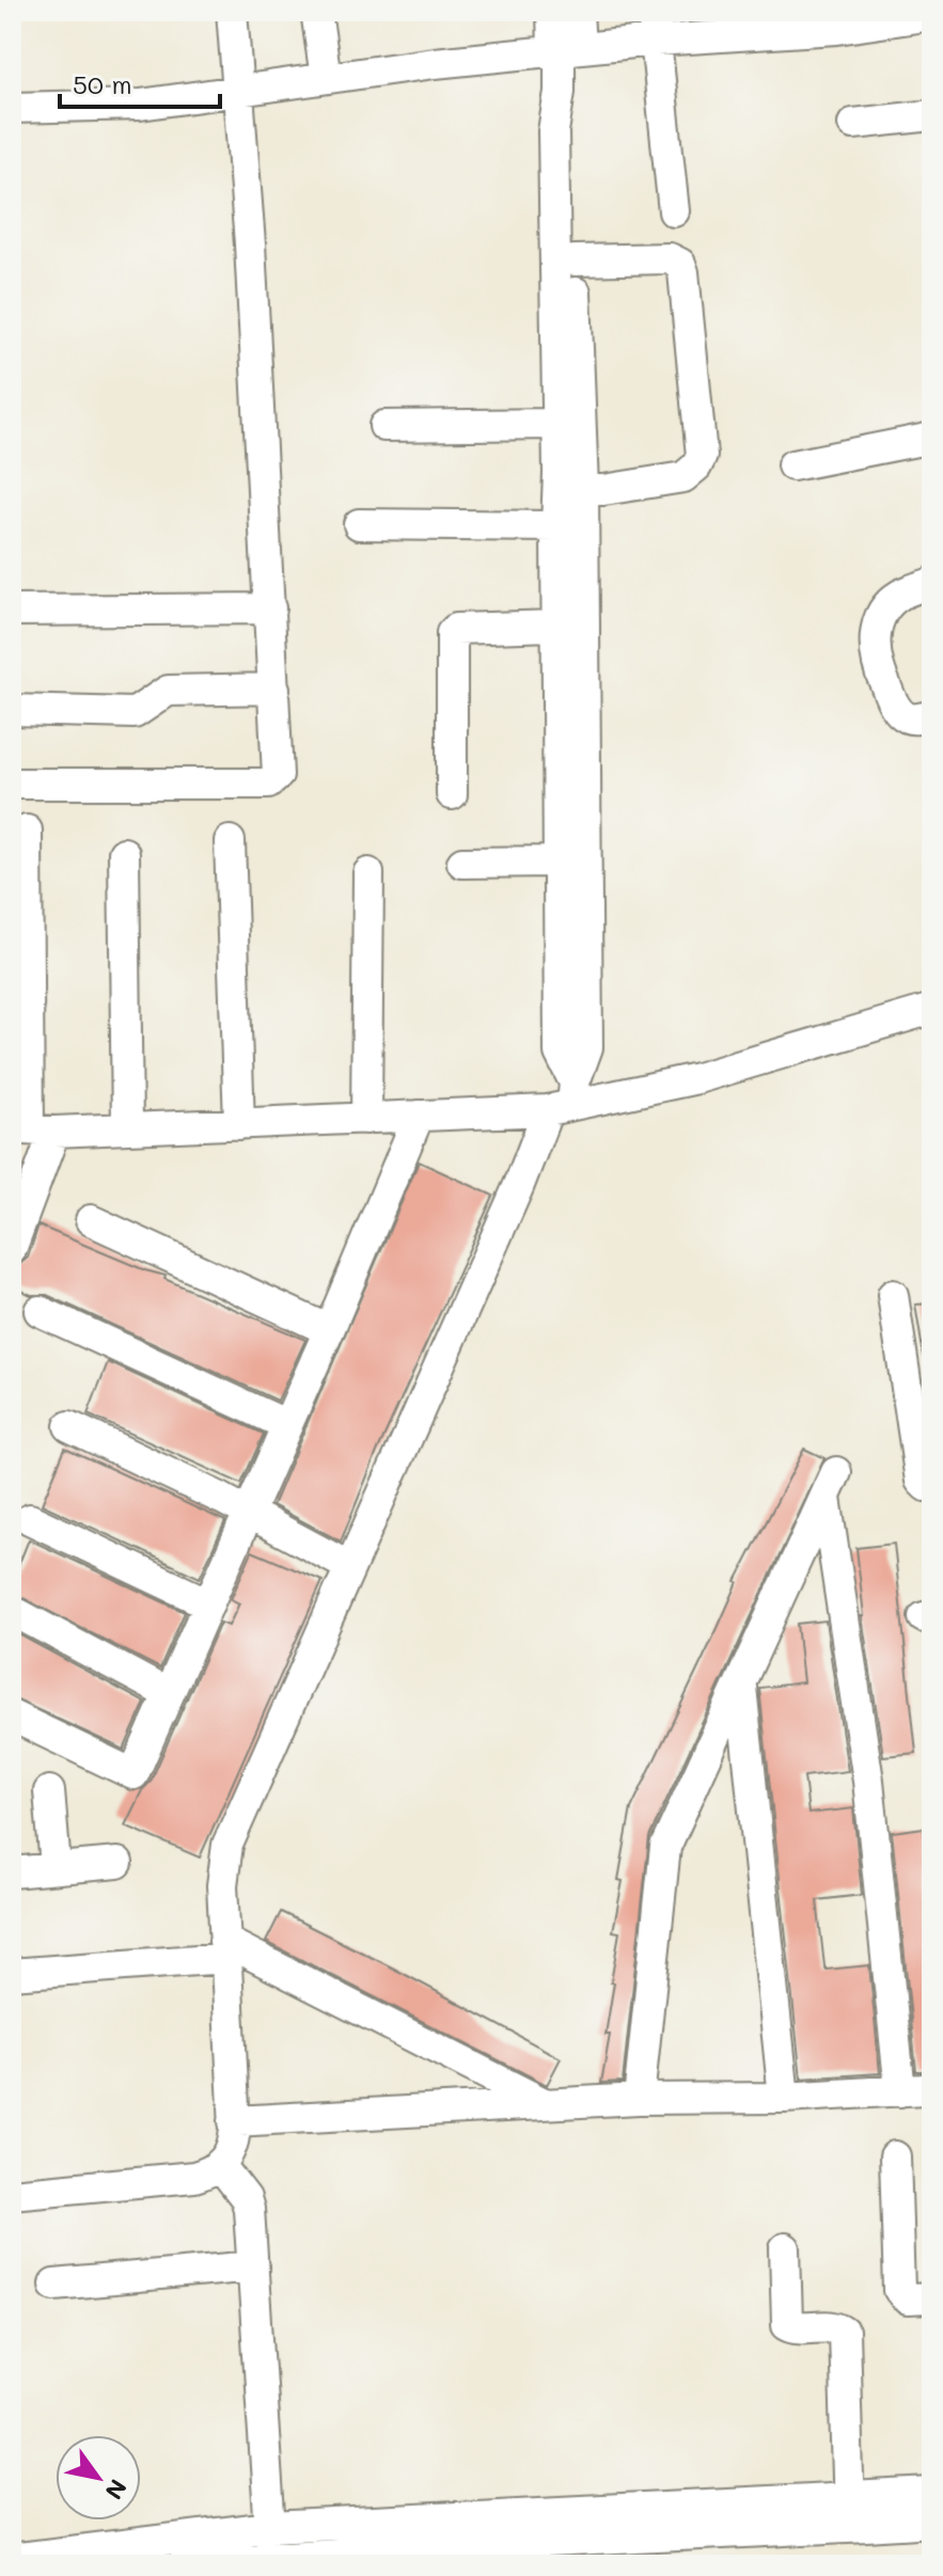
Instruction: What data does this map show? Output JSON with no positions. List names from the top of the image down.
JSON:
{
  "scale_bar": "50 m",
  "north": "bottom right"
}
